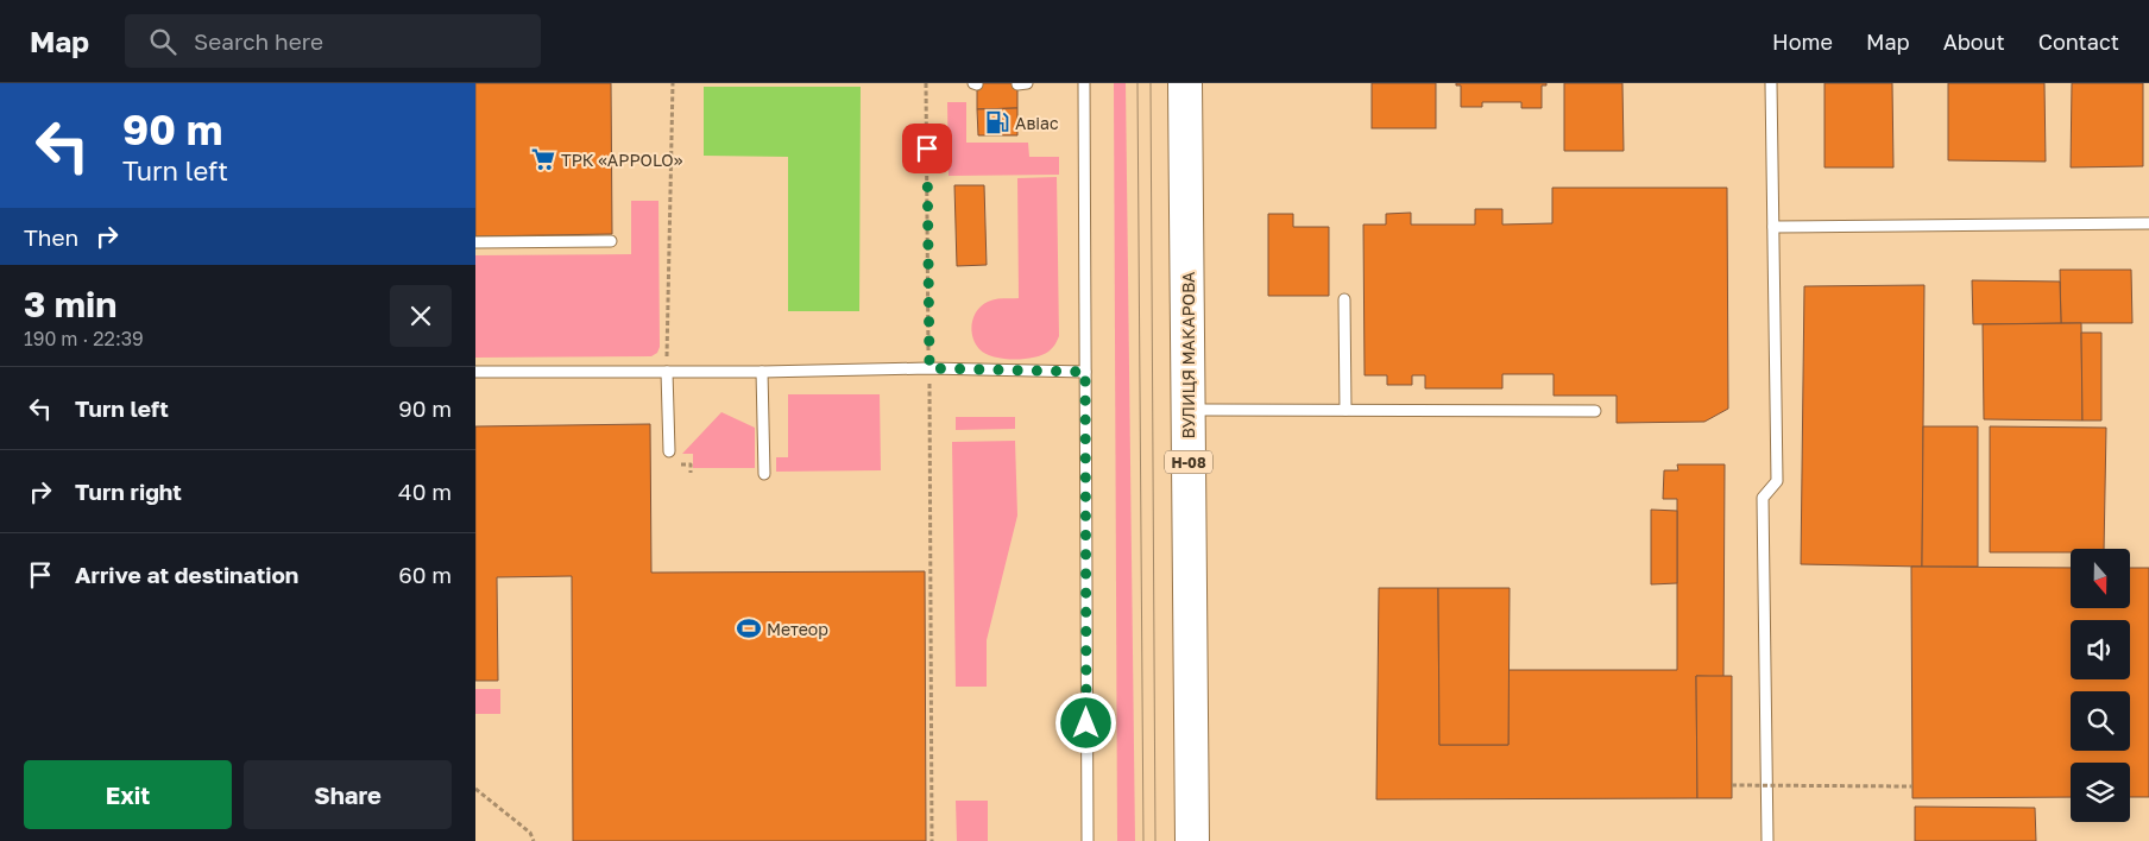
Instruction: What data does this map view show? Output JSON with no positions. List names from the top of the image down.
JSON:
{
  "streets": {
    "main road": ["ВУЛИЦЯ МАКАРОВА", "Н-08"]
  },
  "places": {
    "fuel station": ["Авіас"],
    "supermarket": ["ТРК «APPOLO»"],
    "sports": ["Метеор"]
  },
  "north": "bottom",
  "page": {
    "header": "Map",
    "search": "Search here",
    "nav": [
      "Home",
      "Map",
      "About",
      "Contact"
    ],
    "turn": ["90 m", "Turn left"],
    "then": "Then",
    "heading": ["3 min", "190 m · 22:39"],
    "list": [
      {
        "name": "Turn left",
        "value": "90 m"
      },
      {
        "name": "Turn right",
        "value": "40 m"
      },
      {
        "name": "Arrive at destination",
        "value": "60 m"
      }
    ],
    "buttons": ["Exit", "Share"]
  }
}
